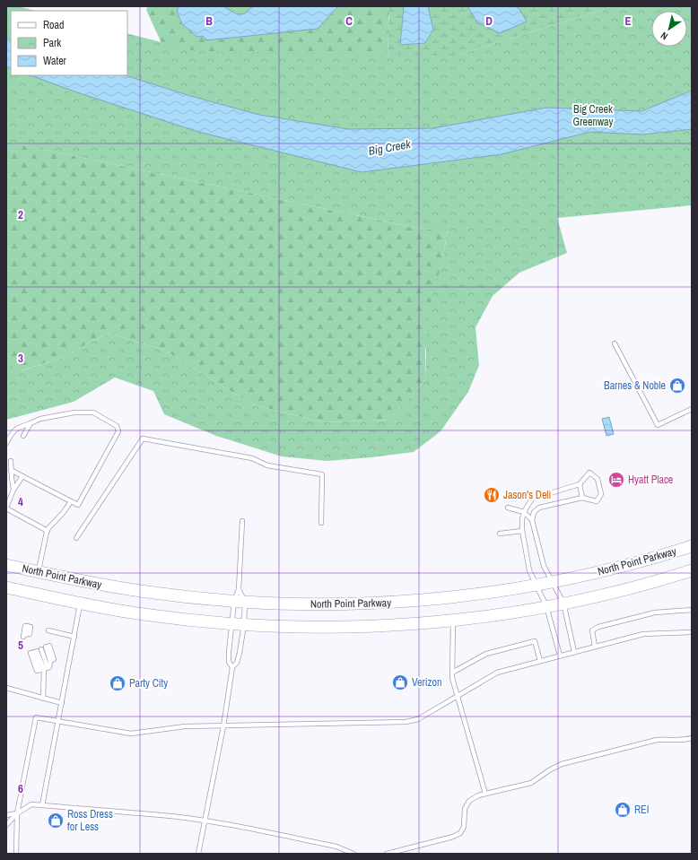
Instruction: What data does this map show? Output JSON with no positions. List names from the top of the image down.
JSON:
{
  "streets": {
    "street": ["North Point Parkway"]
  },
  "water": ["Big Creek"],
  "parks": ["Big Creek Greenway"],
  "places": {
    "shop": [
      "Barnes & Noble",
      "Verizon",
      "Party City",
      "REI",
      "Ross Dress for Less"
    ],
    "hotel": ["Hyatt Place"],
    "restaurant": ["Jason's Deli"]
  },
  "legend": ["Road", "Park", "Water"],
  "north": "bottom left",
  "grid": {
    "columns": [
      "B",
      "C",
      "D",
      "E"
    ],
    "rows": [
      "2",
      "3",
      "4",
      "5",
      "6"
    ]
  }
}
